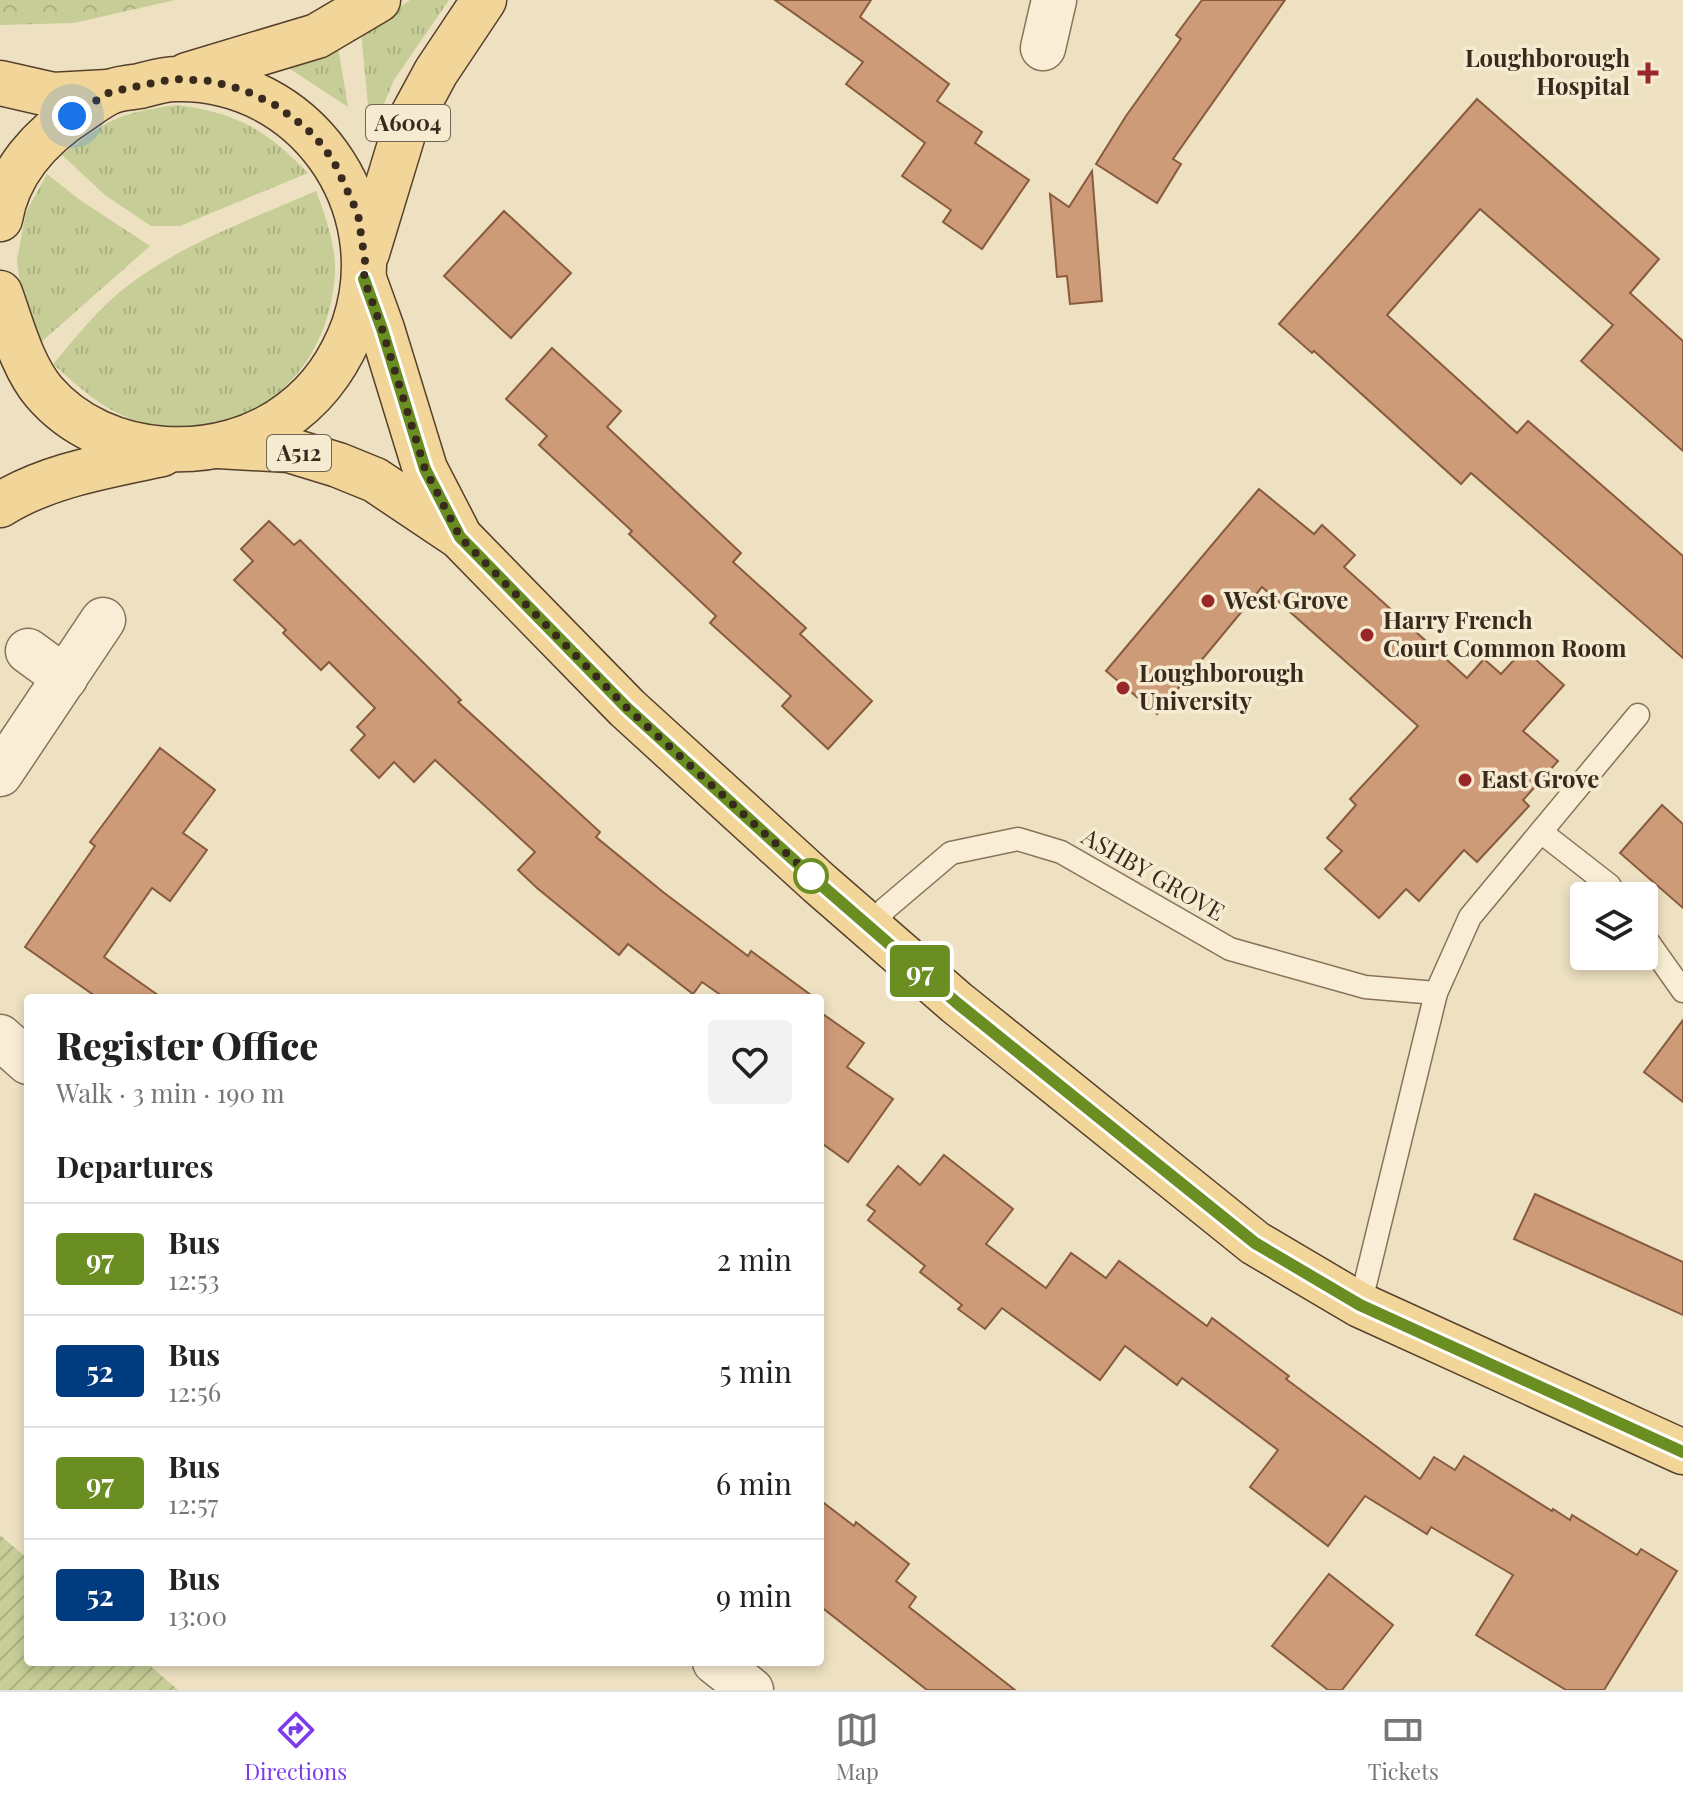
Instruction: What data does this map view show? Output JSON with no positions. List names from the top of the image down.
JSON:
{
  "streets": {
    "main road": ["A6004", "A512"],
    "lane": ["ASHBY GROVE"]
  },
  "crossings": [
    ["A6004", "A512"],
    ["A512", "ASHBY GROVE"]
  ],
  "places": {
    "health": ["Loughborough Hospital"],
    "other": [
      "West Grove",
      "Harry French Court Common Room",
      "Loughborough University",
      "East Grove"
    ]
  },
  "lines": ["bus line 97"],
  "page": {
    "on_map": "97",
    "heading": [
      ["Register Office", "Walk · 3 min · 190 m"],
      "Departures"
    ],
    "list": [
      {
        "mark": "97",
        "name": "Bus",
        "note": "12:53",
        "value": "2 min"
      },
      {
        "mark": "52",
        "name": "Bus",
        "note": "12:56",
        "value": "5 min"
      },
      {
        "mark": "97",
        "name": "Bus",
        "note": "12:57",
        "value": "6 min"
      },
      {
        "mark": "52",
        "name": "Bus",
        "note": "13:00",
        "value": "9 min"
      }
    ],
    "tabs": ["Directions", "Map", "Tickets"]
  }
}
